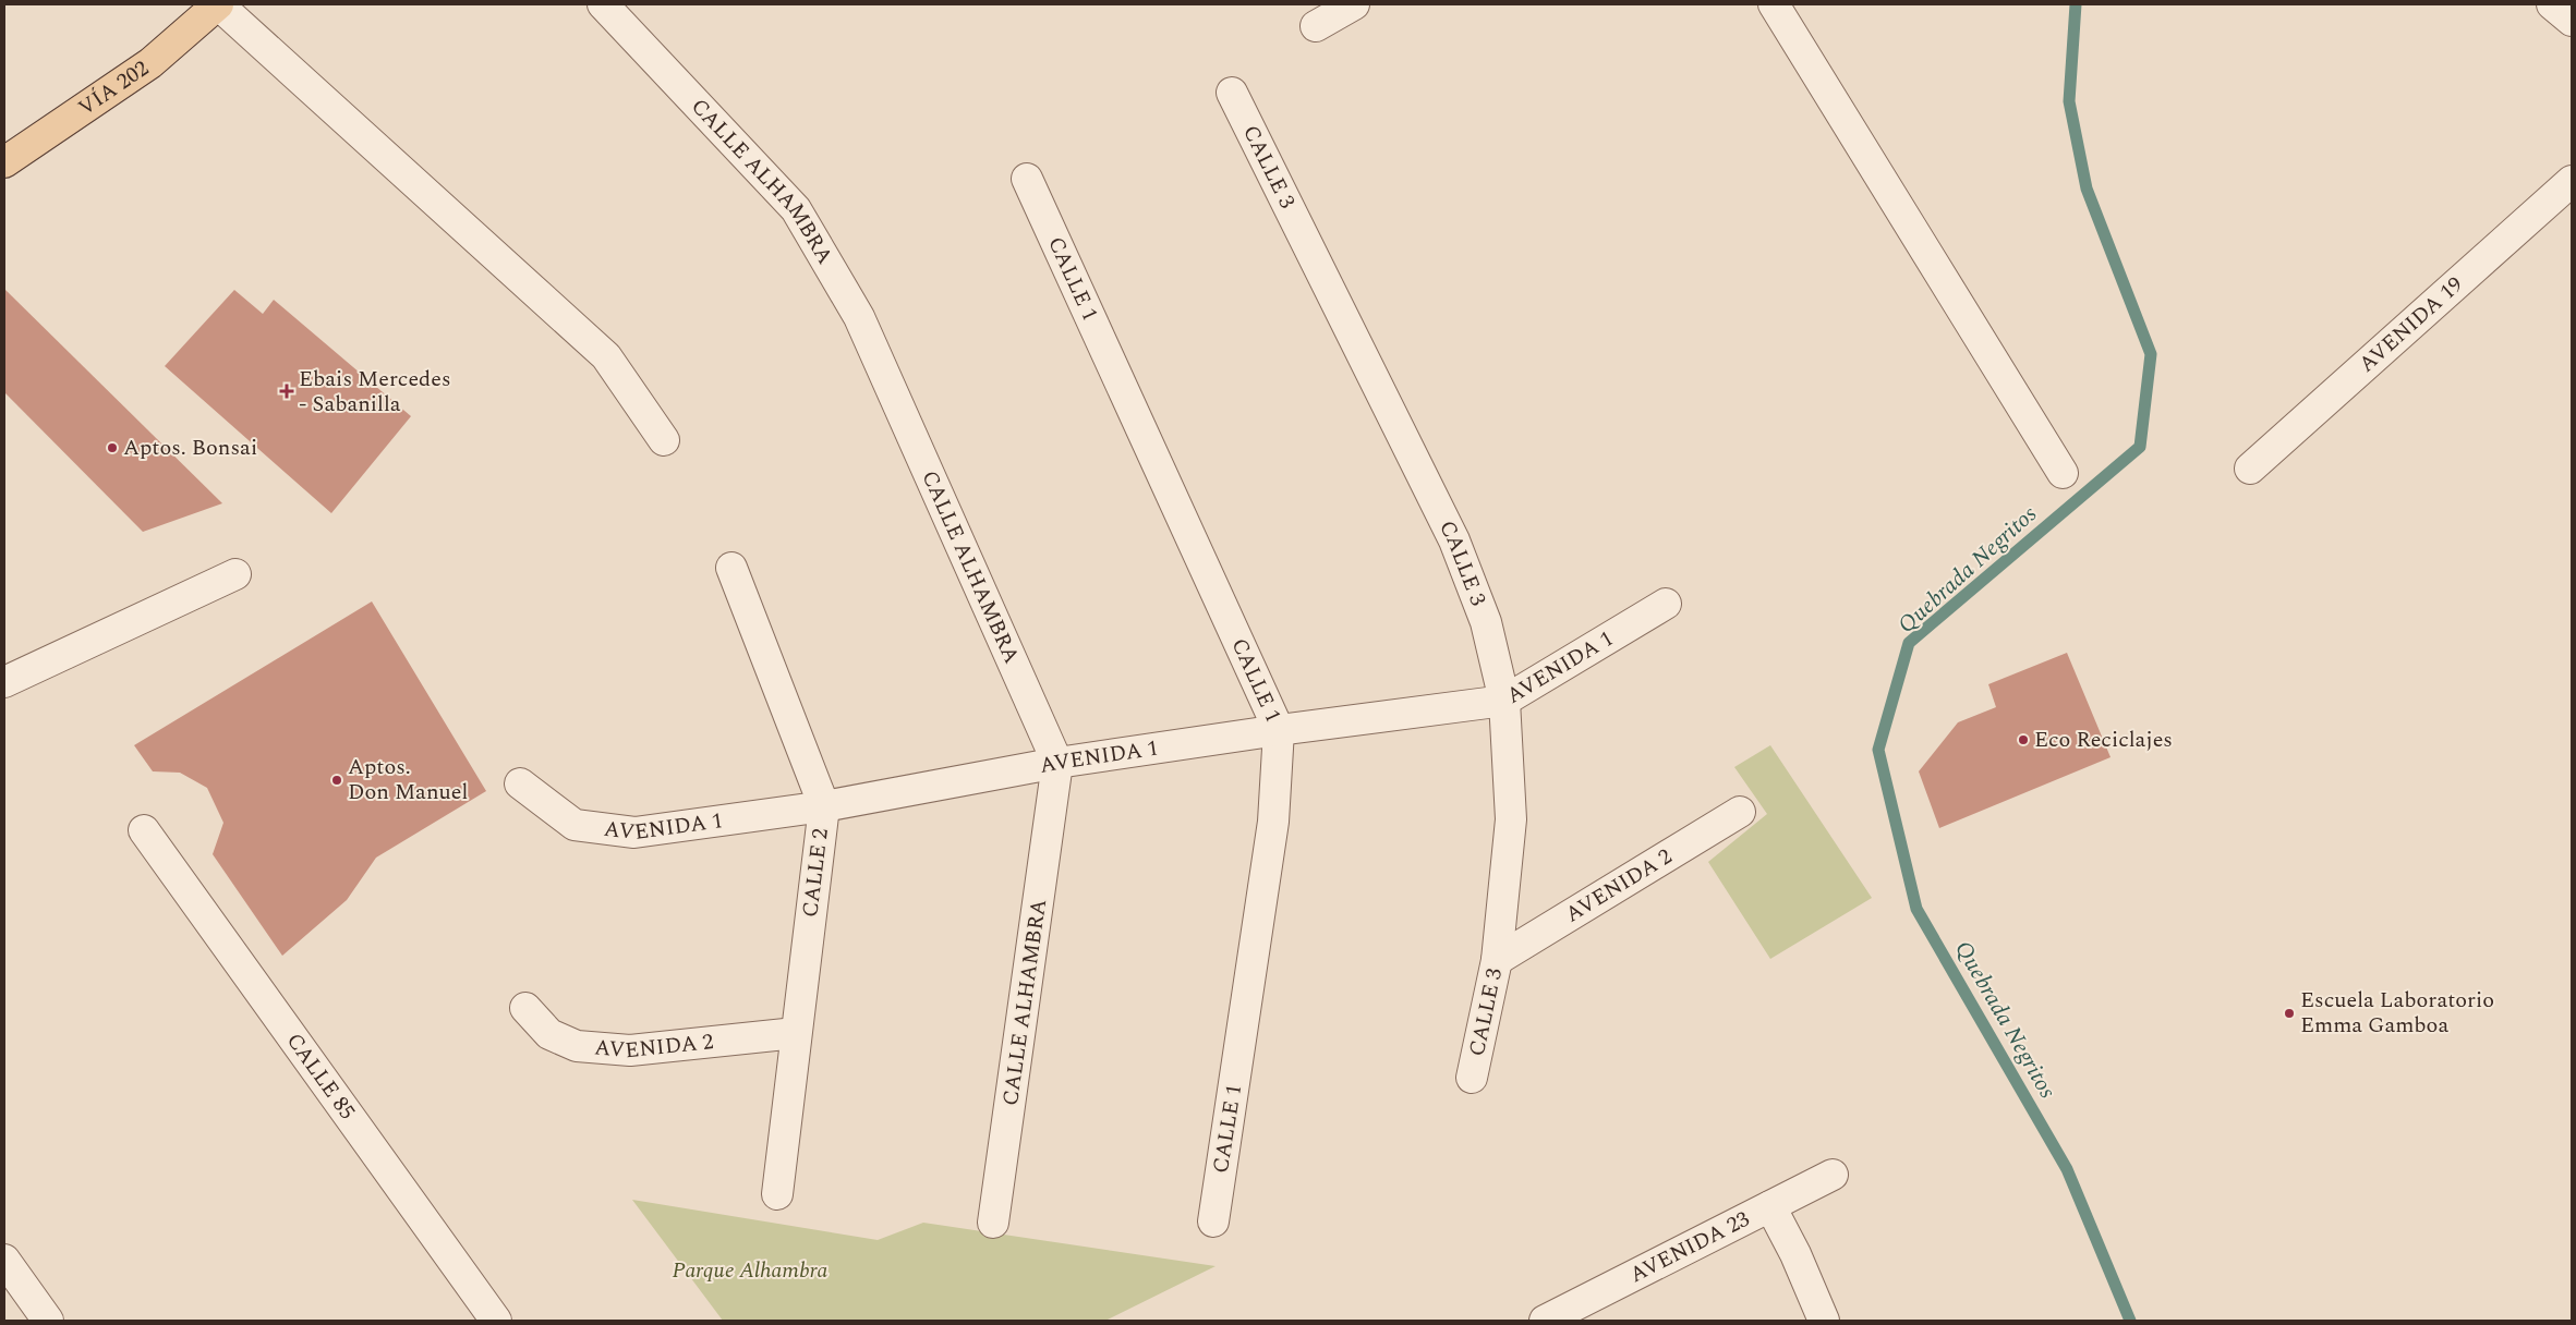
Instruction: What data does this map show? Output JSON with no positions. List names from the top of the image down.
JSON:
{
  "streets": {
    "main road": ["VÍA 202"],
    "street": [
      "CALLE 3",
      "CALLE ALHAMBRA",
      "CALLE 1",
      "AVENIDA 19",
      "AVENIDA 1",
      "CALLE 2",
      "AVENIDA 2",
      "CALLE 85",
      "AVENIDA 23"
    ]
  },
  "crossings": [
    ["CALLE 3", "AVENIDA 1"],
    ["CALLE 3", "AVENIDA 2"],
    ["CALLE ALHAMBRA", "AVENIDA 1"],
    ["CALLE 1", "AVENIDA 1"],
    ["AVENIDA 1", "CALLE 2"],
    ["CALLE 2", "AVENIDA 2"]
  ],
  "water": ["Quebrada Negritos"],
  "parks": ["Parque Alhambra"],
  "places": {
    "health": ["Ebais Mercedes - Sabanilla"],
    "other": [
      "Aptos. Bonsai",
      "Eco Reciclajes",
      "Aptos. Don Manuel",
      "Escuela Laboratorio Emma Gamboa"
    ]
  }
}
